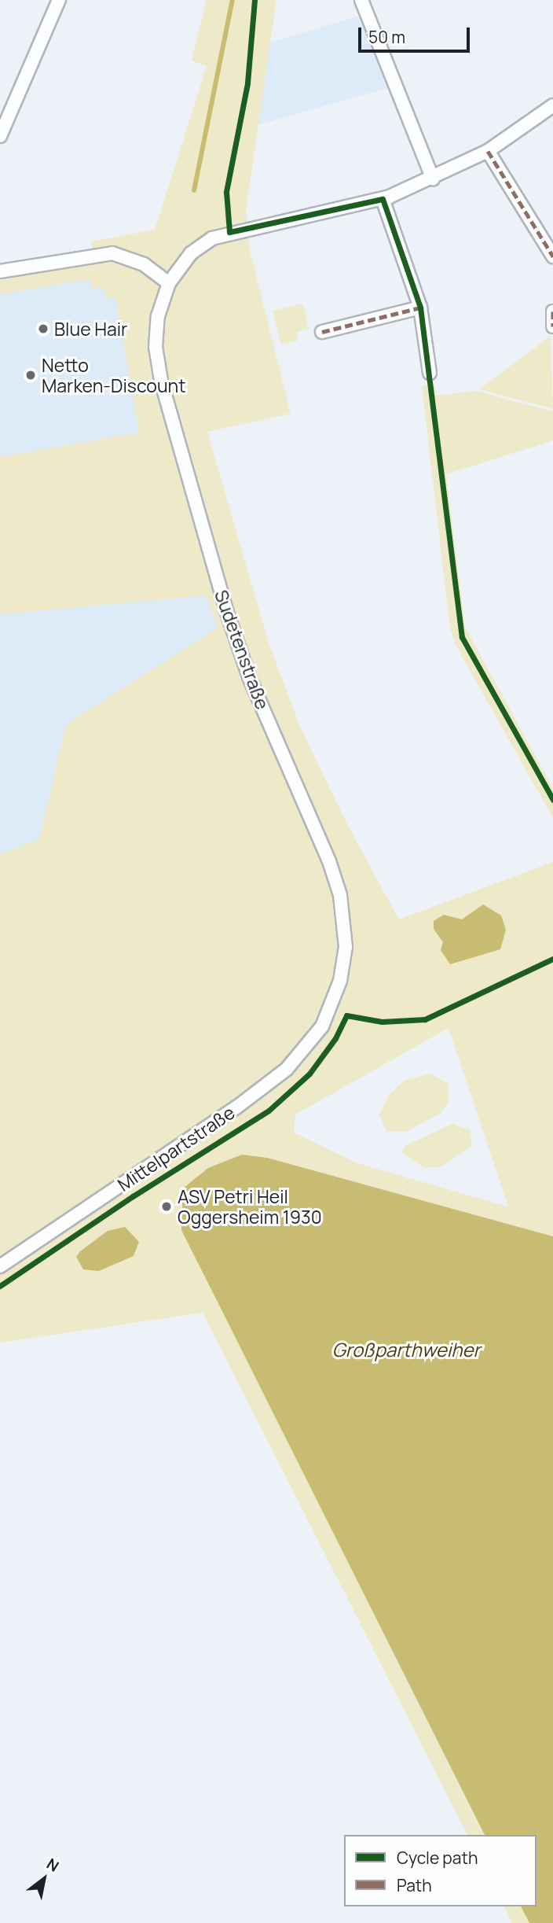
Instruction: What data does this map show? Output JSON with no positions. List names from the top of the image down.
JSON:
{
  "streets": {
    "street": ["Sudetenstraße", "Mittelpartstraße"]
  },
  "crossings": [
    ["Sudetenstraße", "Mittelpartstraße"]
  ],
  "water": ["Großparthweiher"],
  "places": ["Blue Hair", "Netto Marken-Discount", "ASV Petri Heil Oggersheim 1930"],
  "legend": ["Cycle path", "Path"],
  "scale_bar": "50 m",
  "north": "top right"
}
